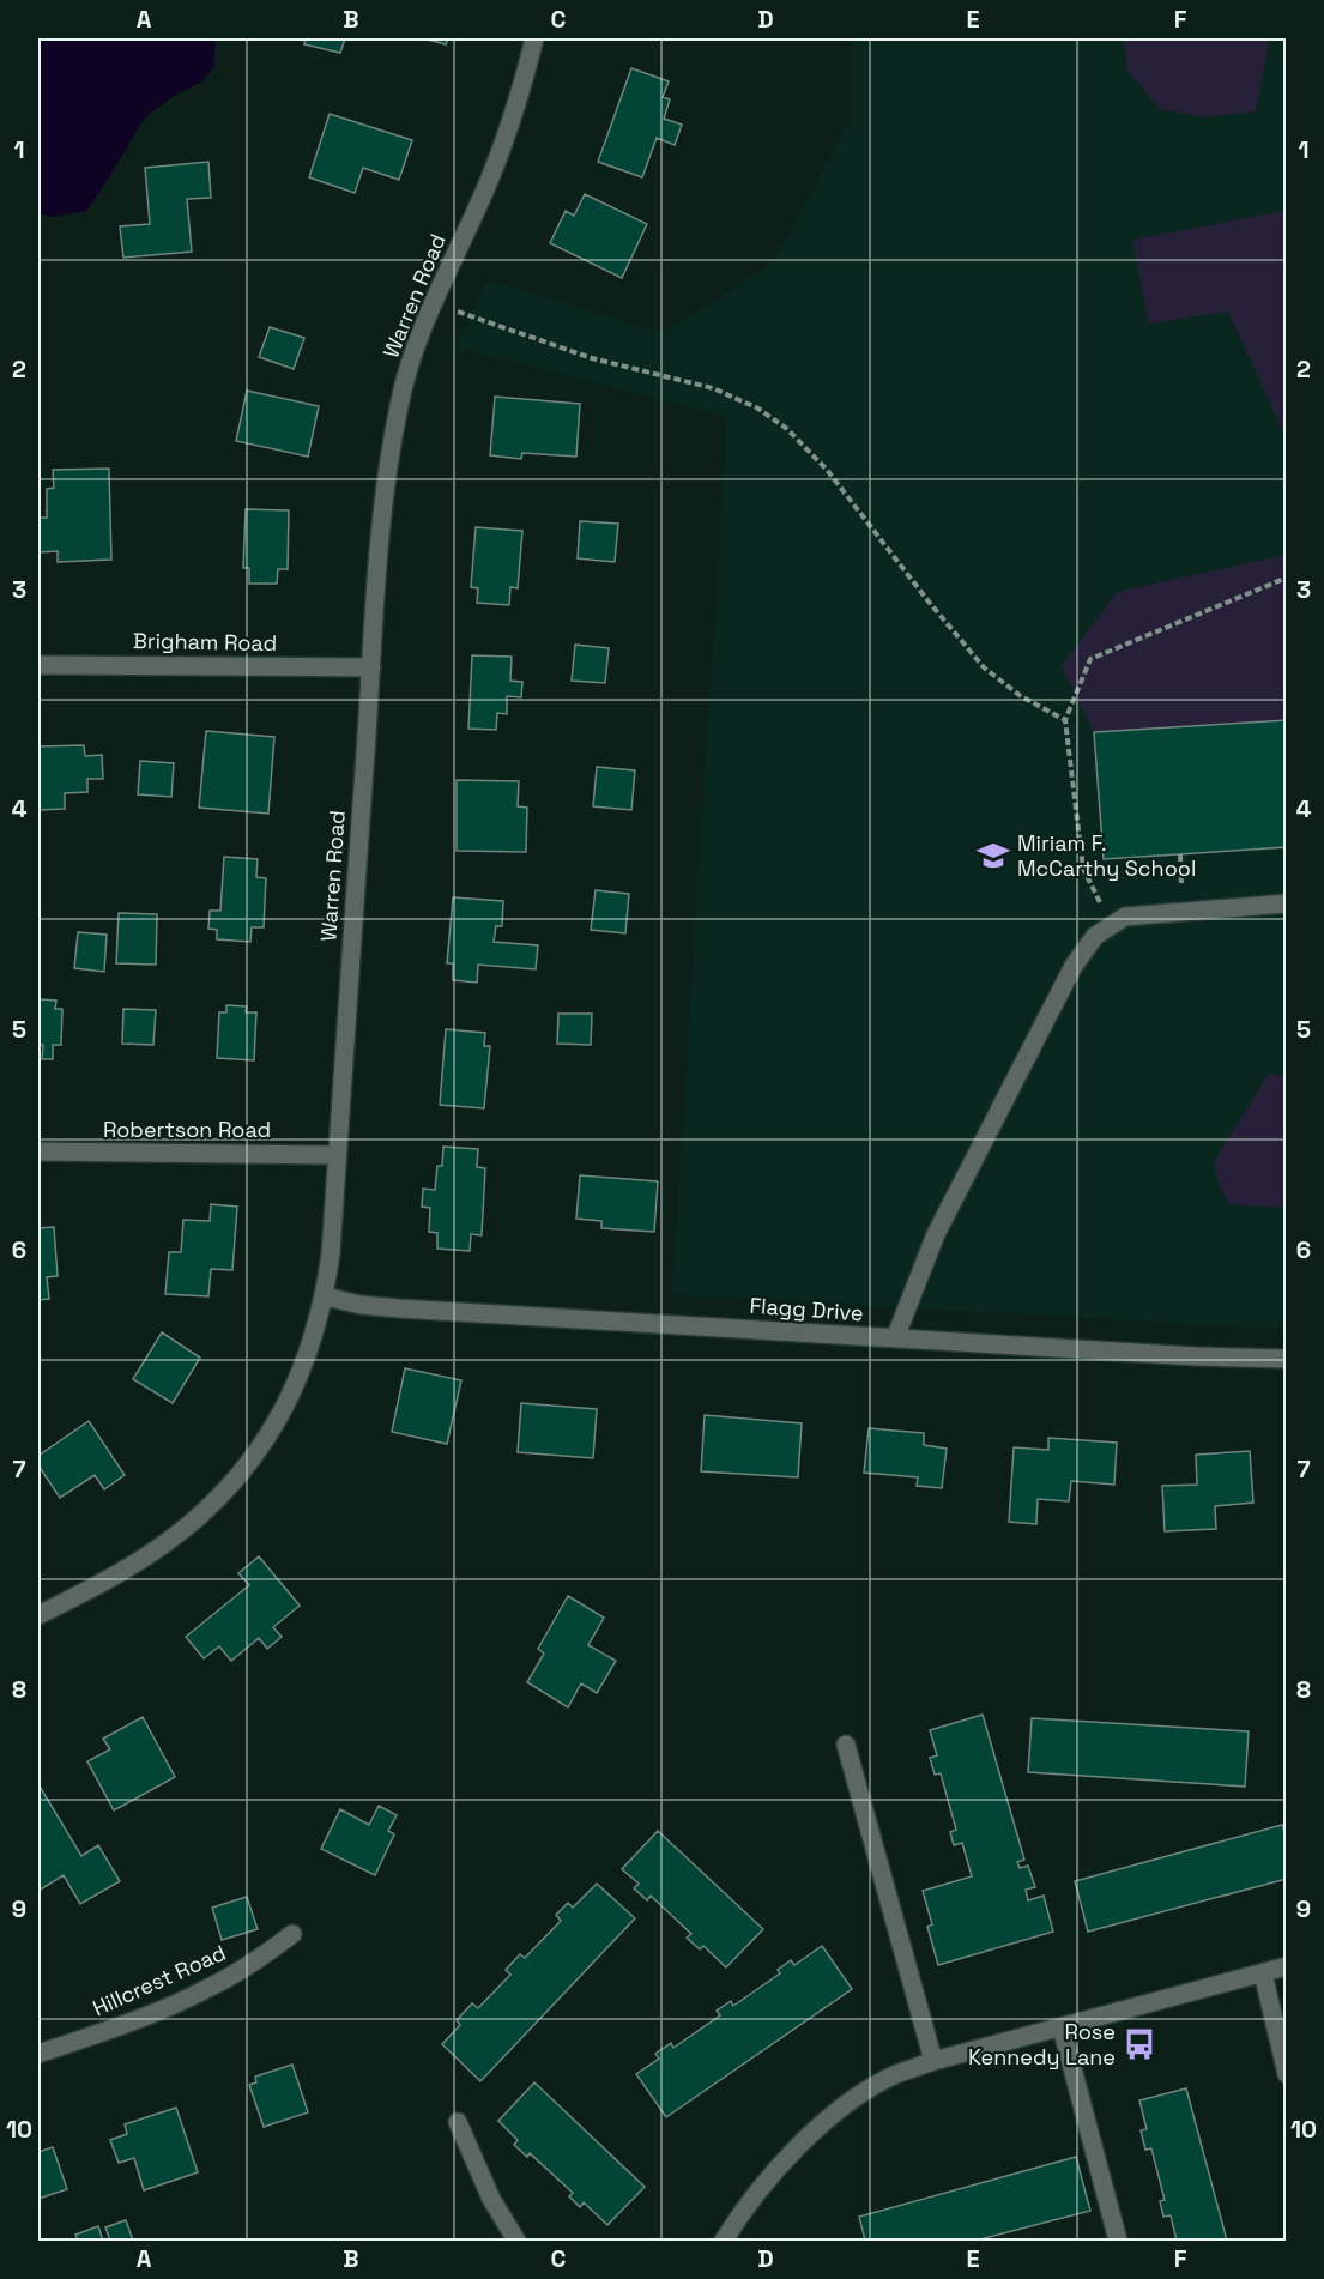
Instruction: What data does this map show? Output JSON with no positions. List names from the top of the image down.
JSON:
{
  "streets": {
    "street": [
      "Warren Road",
      "Brigham Road",
      "Robertson Road",
      "Flagg Drive",
      "Hillcrest Road"
    ]
  },
  "crossings": [
    ["Warren Road", "Brigham Road"],
    ["Warren Road", "Robertson Road"],
    ["Warren Road", "Flagg Drive"]
  ],
  "places": {
    "school or university": ["Miriam F. McCarthy School"],
    "bus stop": ["Rose Kennedy Lane"]
  },
  "grid": {
    "columns": [
      "A",
      "B",
      "C",
      "D",
      "E",
      "F"
    ],
    "rows": [
      "1",
      "2",
      "3",
      "4",
      "5",
      "6",
      "7",
      "8",
      "9",
      "10"
    ]
  }
}
